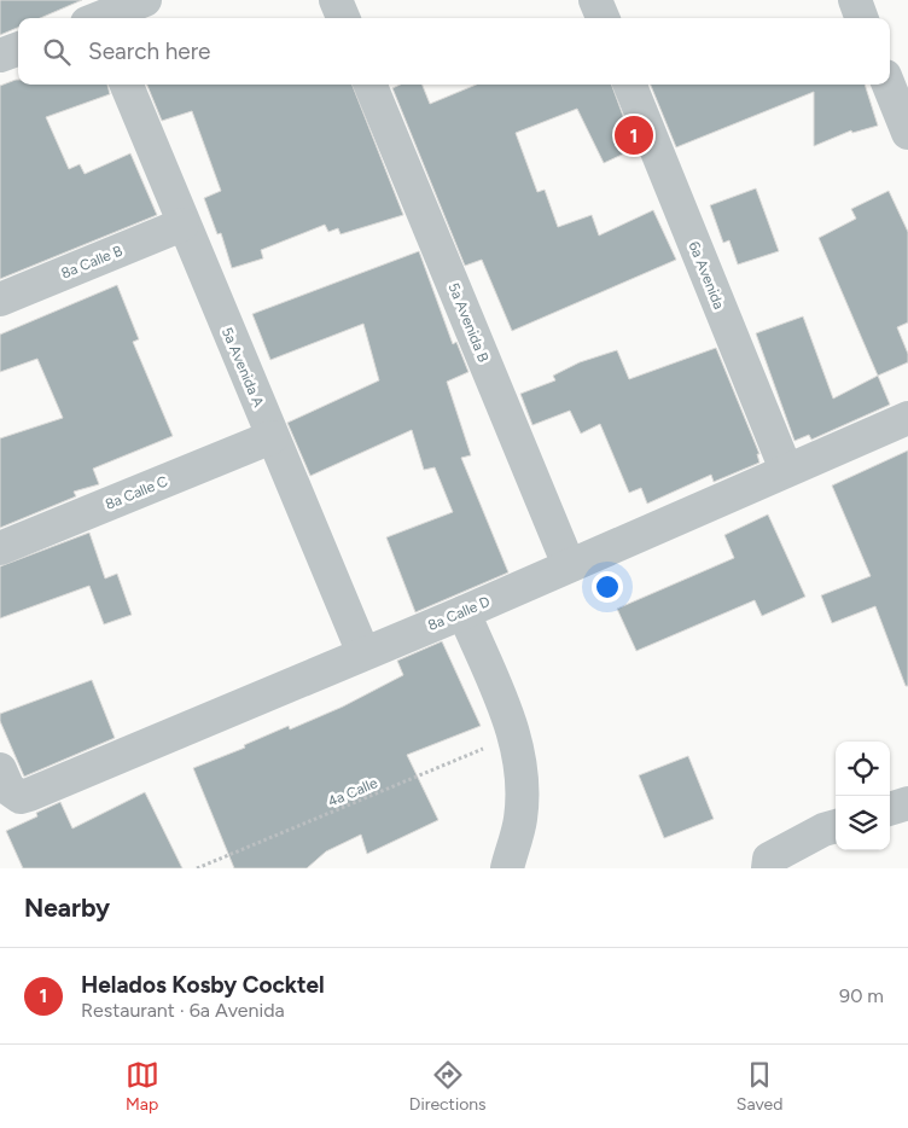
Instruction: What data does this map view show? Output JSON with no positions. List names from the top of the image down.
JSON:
{
  "streets": {
    "street": [
      "8a Calle B",
      "6a Avenida",
      "5a Avenida B",
      "5a Avenida A",
      "8a Calle C",
      "8a Calle D"
    ],
    "path": ["4a Calle"]
  },
  "crossings": [
    ["8a Calle B", "5a Avenida A"],
    ["6a Avenida", "8a Calle D"],
    ["5a Avenida B", "8a Calle D"],
    ["5a Avenida A", "8a Calle C"],
    ["5a Avenida A", "8a Calle D"]
  ],
  "page": {
    "search": "Search here",
    "pins": "1",
    "heading": "Nearby",
    "list": [
      {
        "mark": "1",
        "name": "Helados Kosby Cocktel",
        "note": "Restaurant · 6a Avenida",
        "value": "90 m"
      }
    ],
    "nav": ["Map", "Directions", "Saved"]
  }
}
